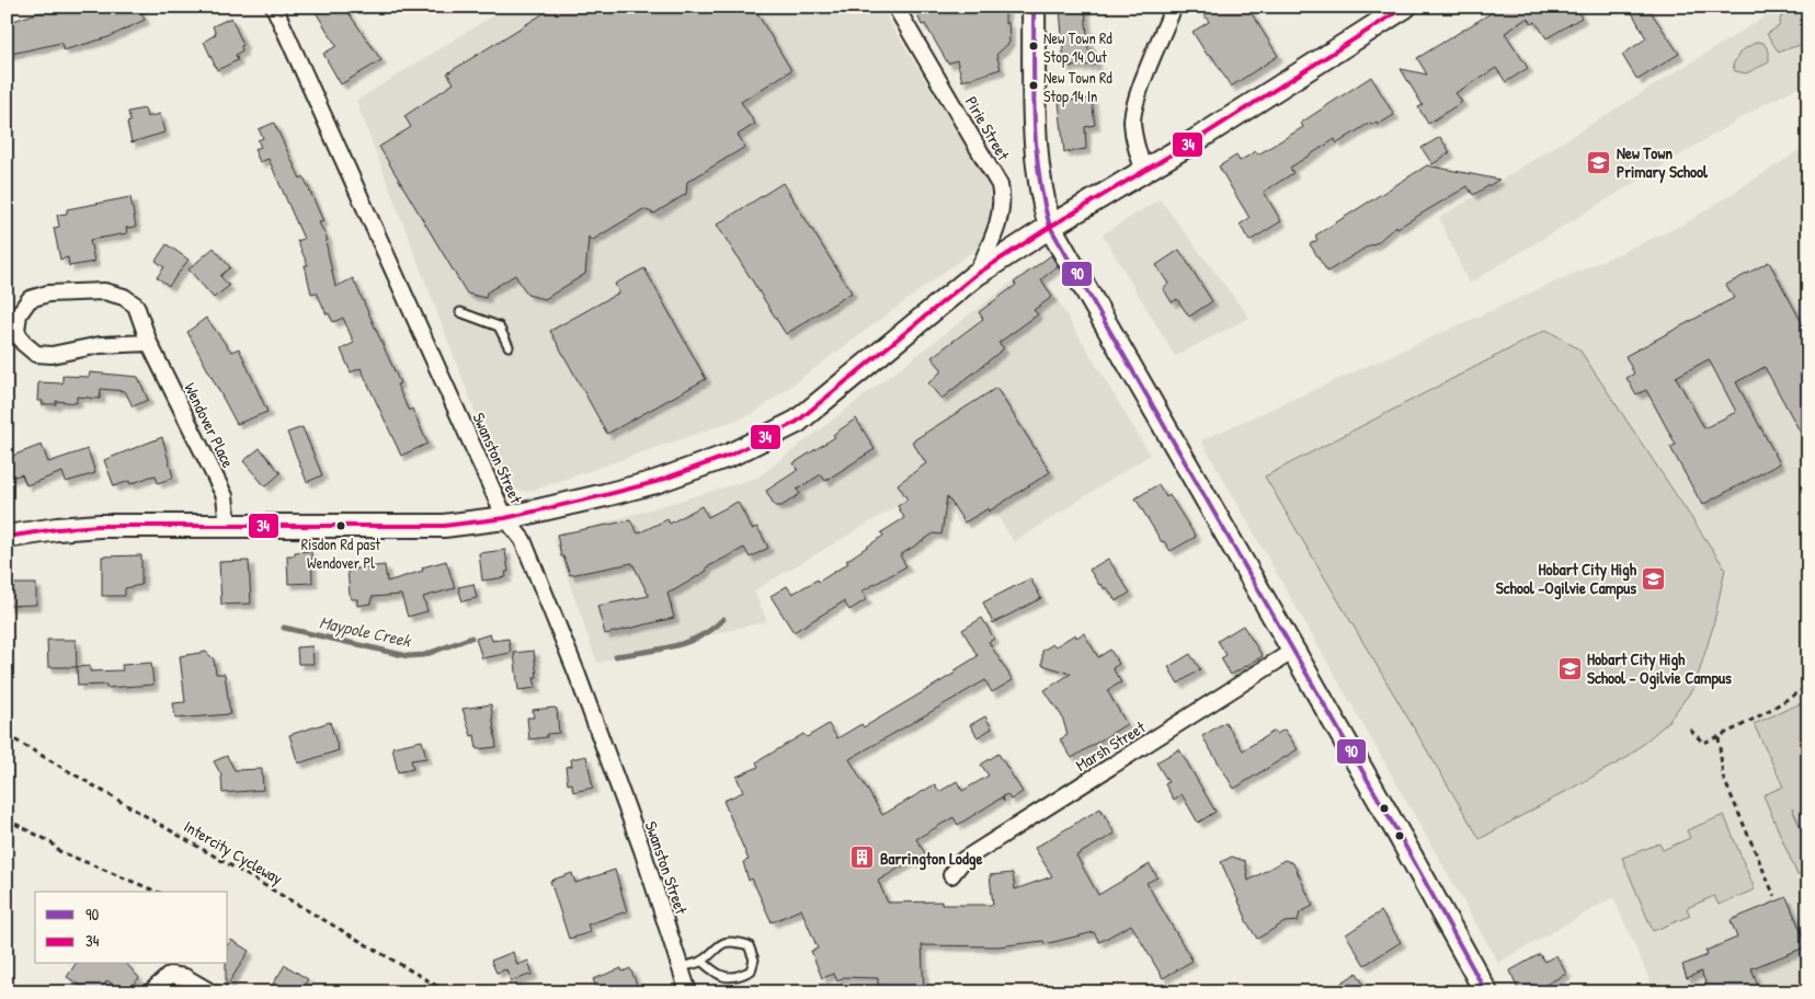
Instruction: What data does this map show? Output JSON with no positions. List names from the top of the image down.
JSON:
{
  "streets": {
    "street": [
      "Pirie Street",
      "Wendover Place",
      "Swanston Street",
      "Marsh Street"
    ],
    "path": ["Intercity Cycleway"]
  },
  "water": ["Maypole Creek"],
  "places": {
    "other": ["New Town Rd Stop 14 Out", "New Town Rd Stop 14 In", "Risdon Rd past Wendover Pl"],
    "school or university": ["New Town Primary School", "Hobart City High School -Ogilvie Campus", "Hobart City High School - Ogilvie Campus"],
    "building": ["Barrington Lodge"]
  },
  "lines": ["transit line 90", "transit line 34"],
  "legend": ["90", "34"]
}
